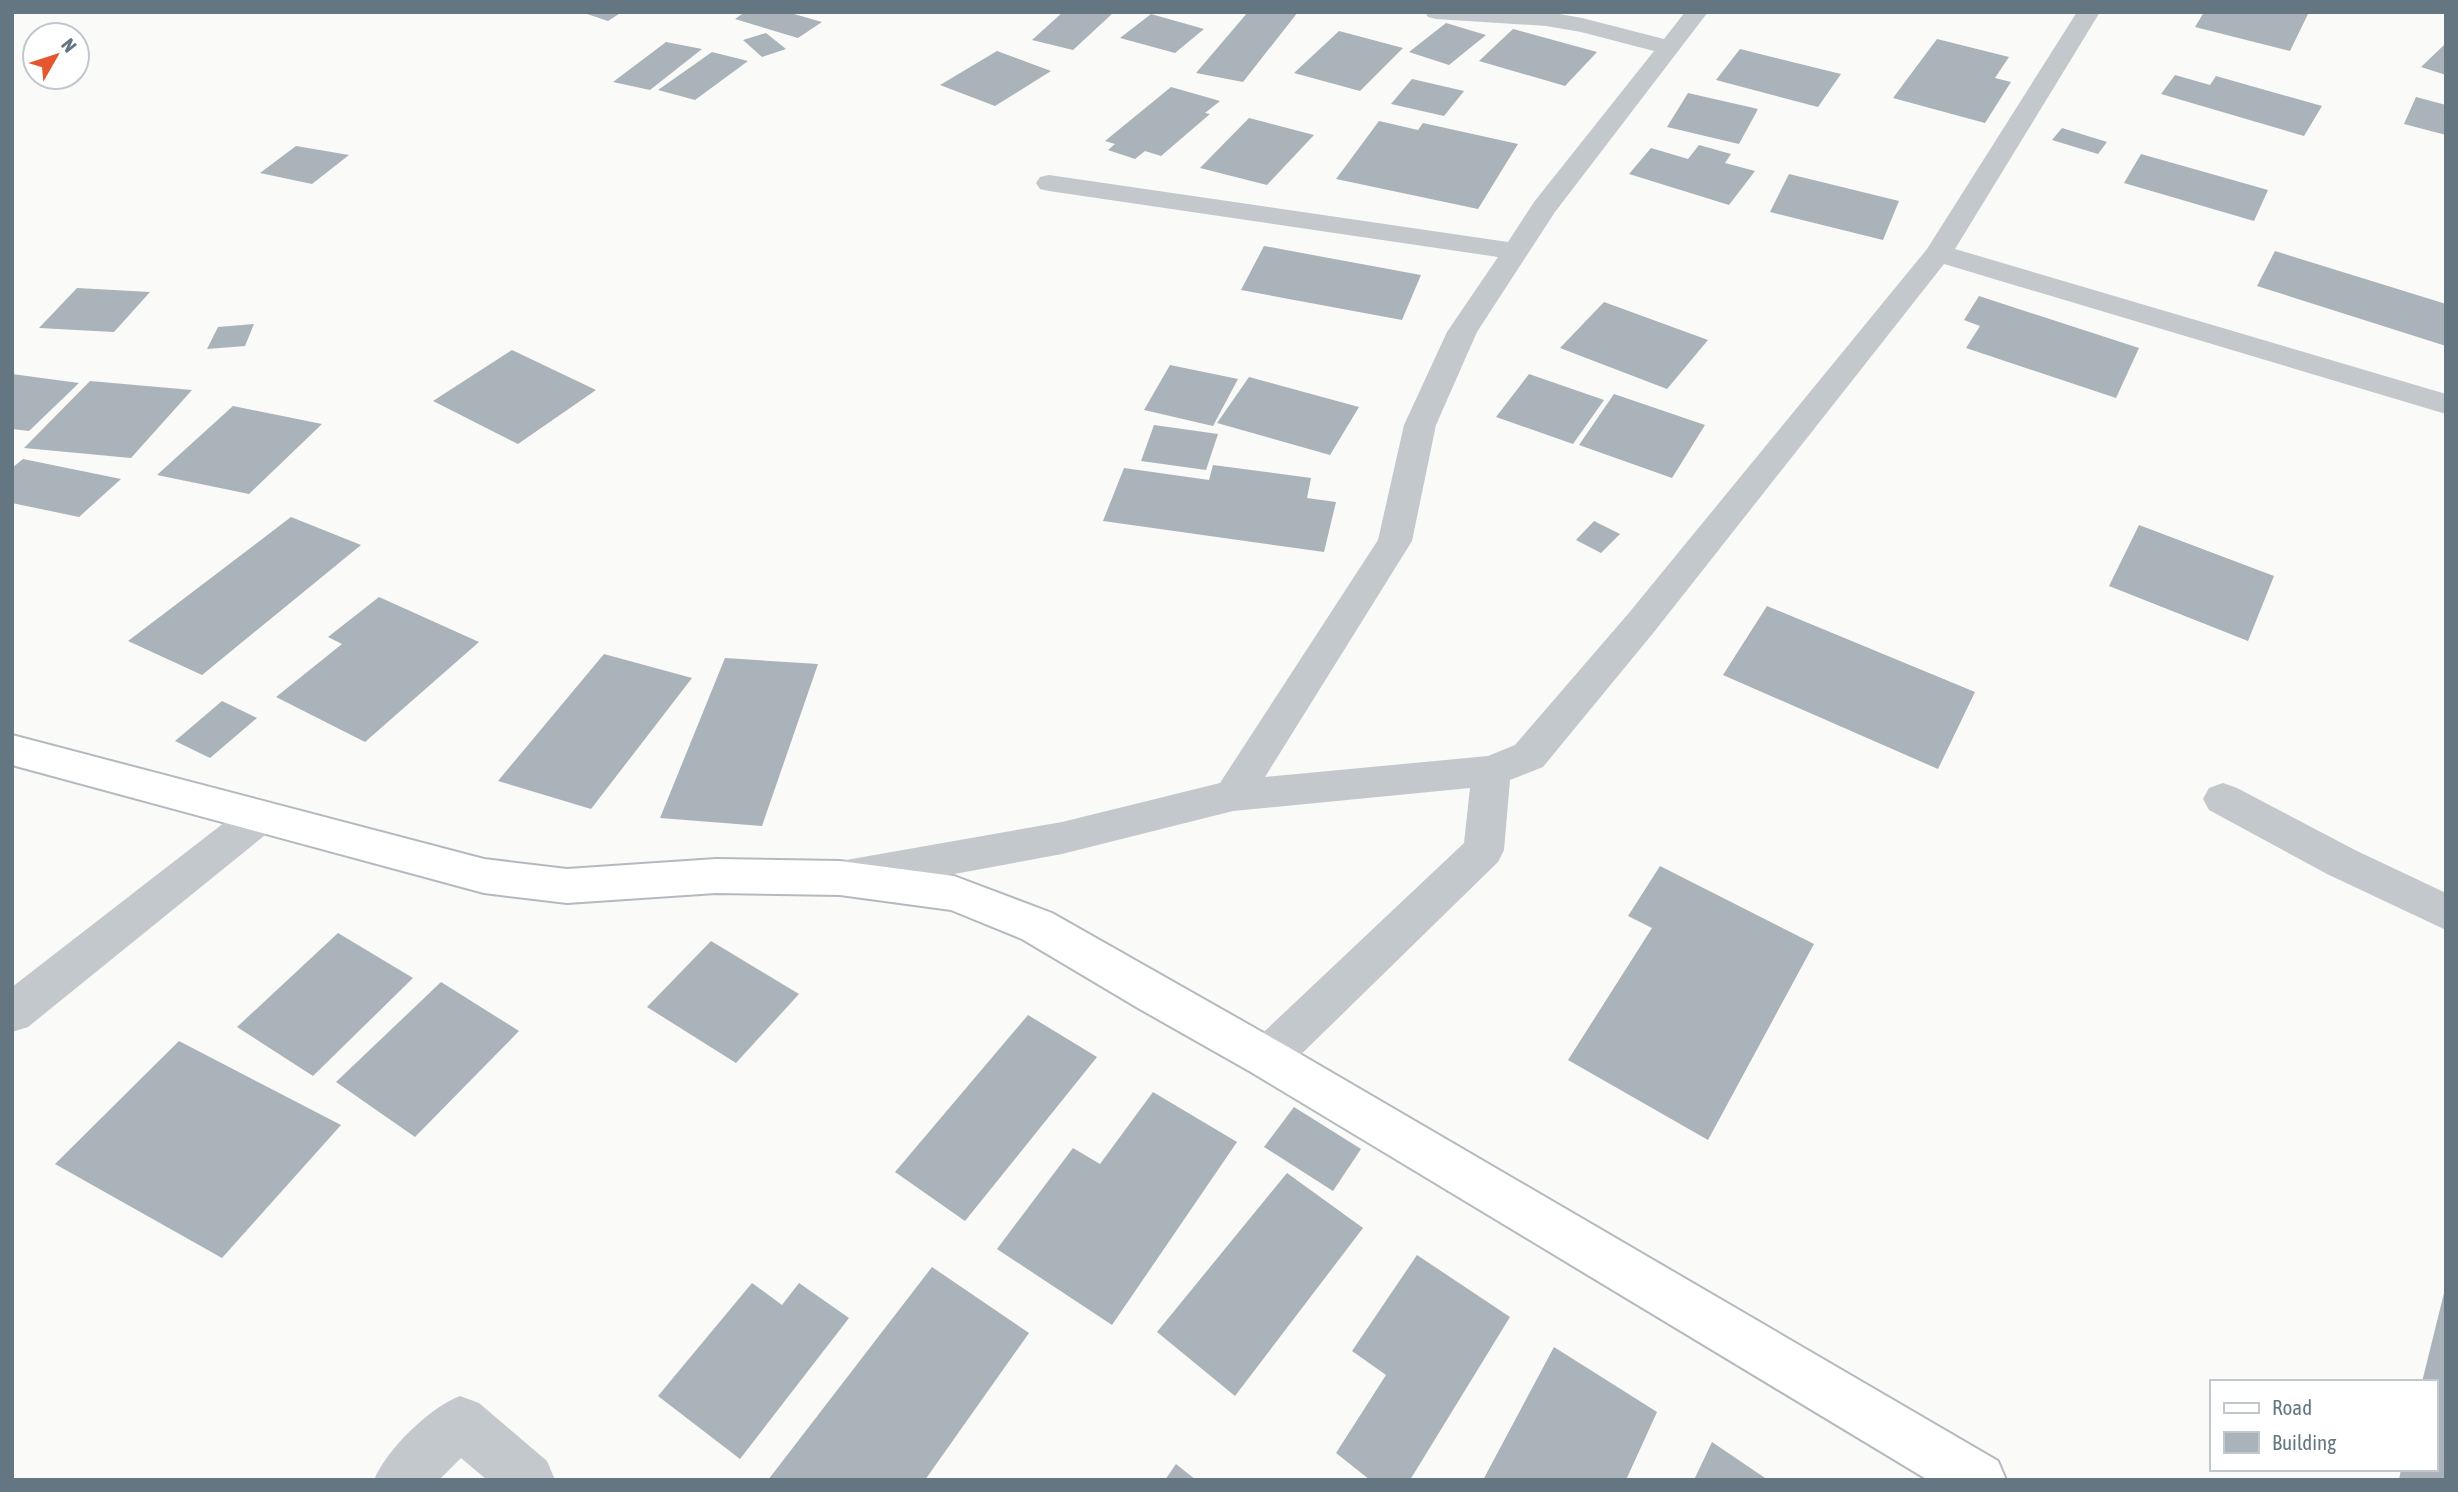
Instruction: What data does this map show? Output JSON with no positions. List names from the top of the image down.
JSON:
{
  "legend": ["Road", "Building"],
  "north": "top right"
}
